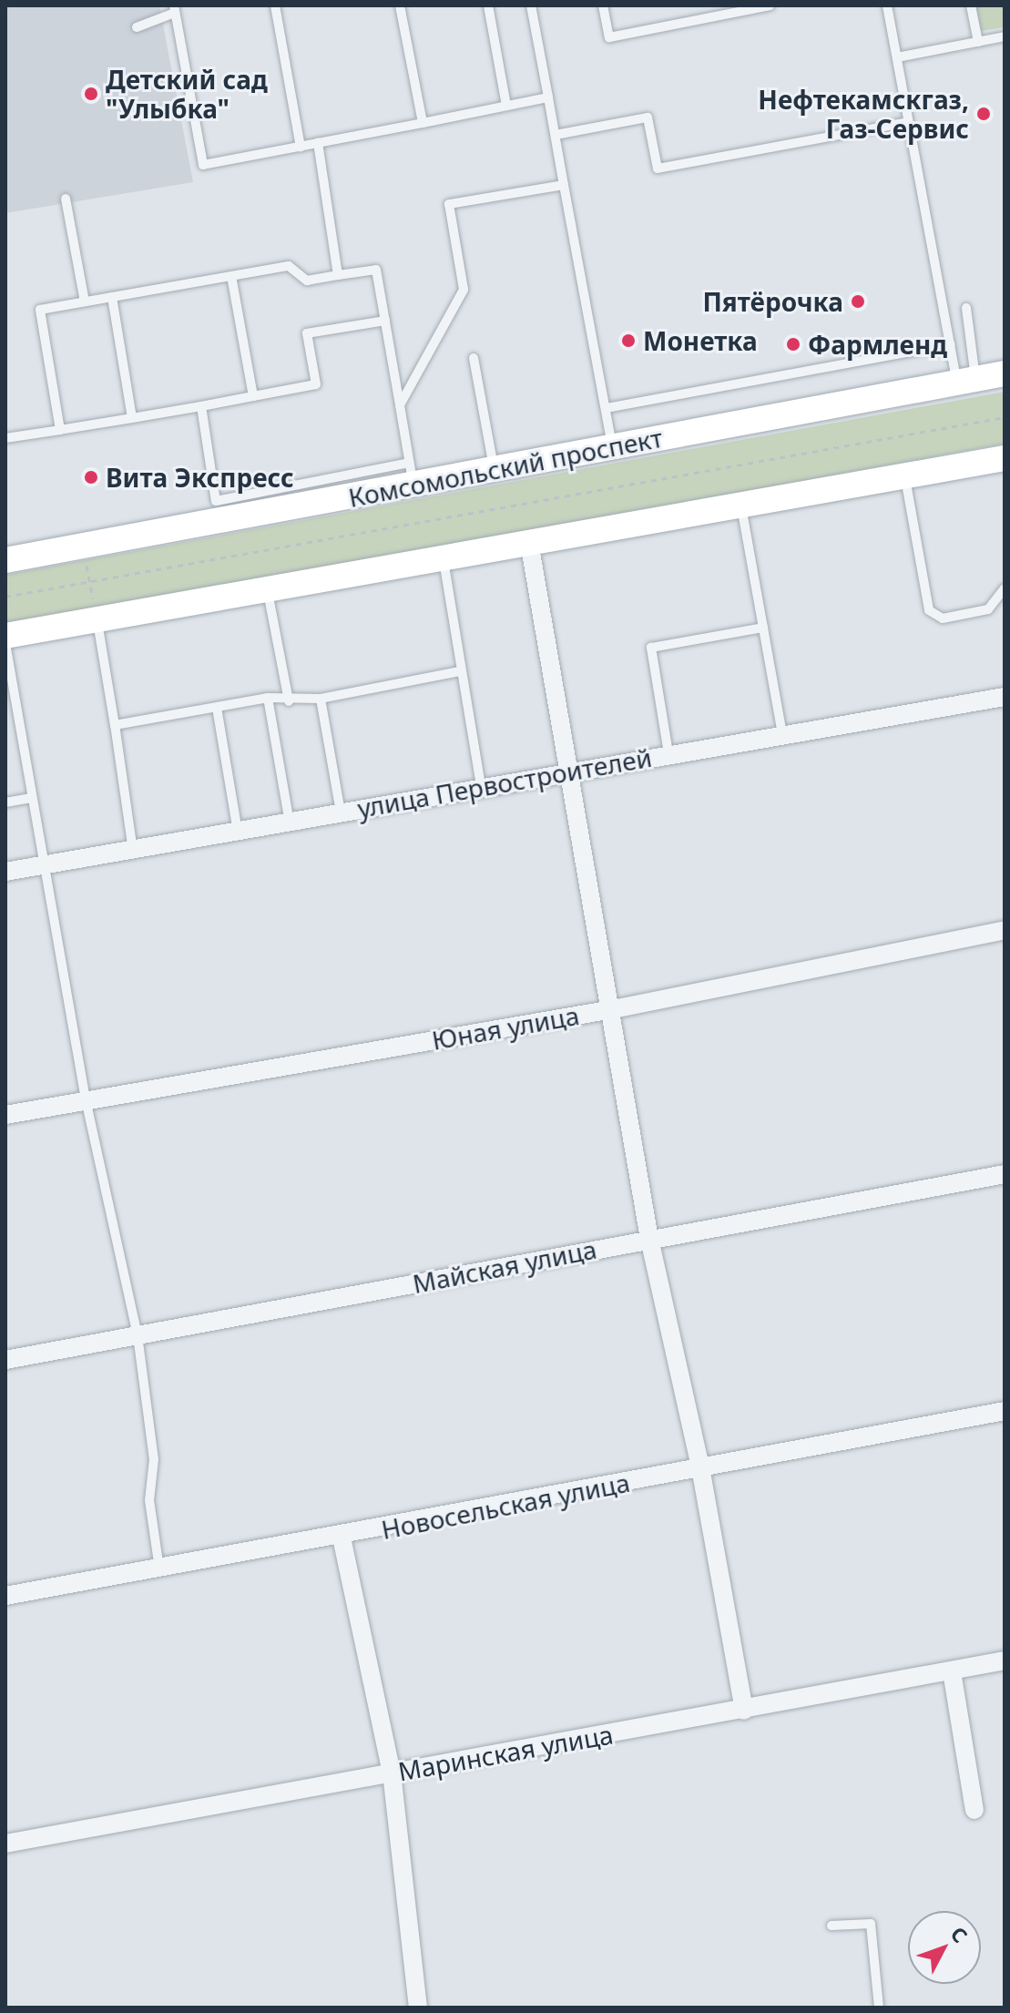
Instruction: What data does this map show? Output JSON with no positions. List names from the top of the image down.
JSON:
{
  "streets": {
    "main road": ["Комсомольский проспект"],
    "street": [
      "улица Первостроителей",
      "Юная улица",
      "Майская улица",
      "Новосельская улица",
      "Маринская улица"
    ]
  },
  "places": [
    "Детский сад \"Улыбка\"",
    "Нефтекамскгаз, Газ-Сервис",
    "Пятёрочка",
    "Монетка",
    "Фармленд",
    "Вита Экспресс"
  ],
  "north": "top right"
}
